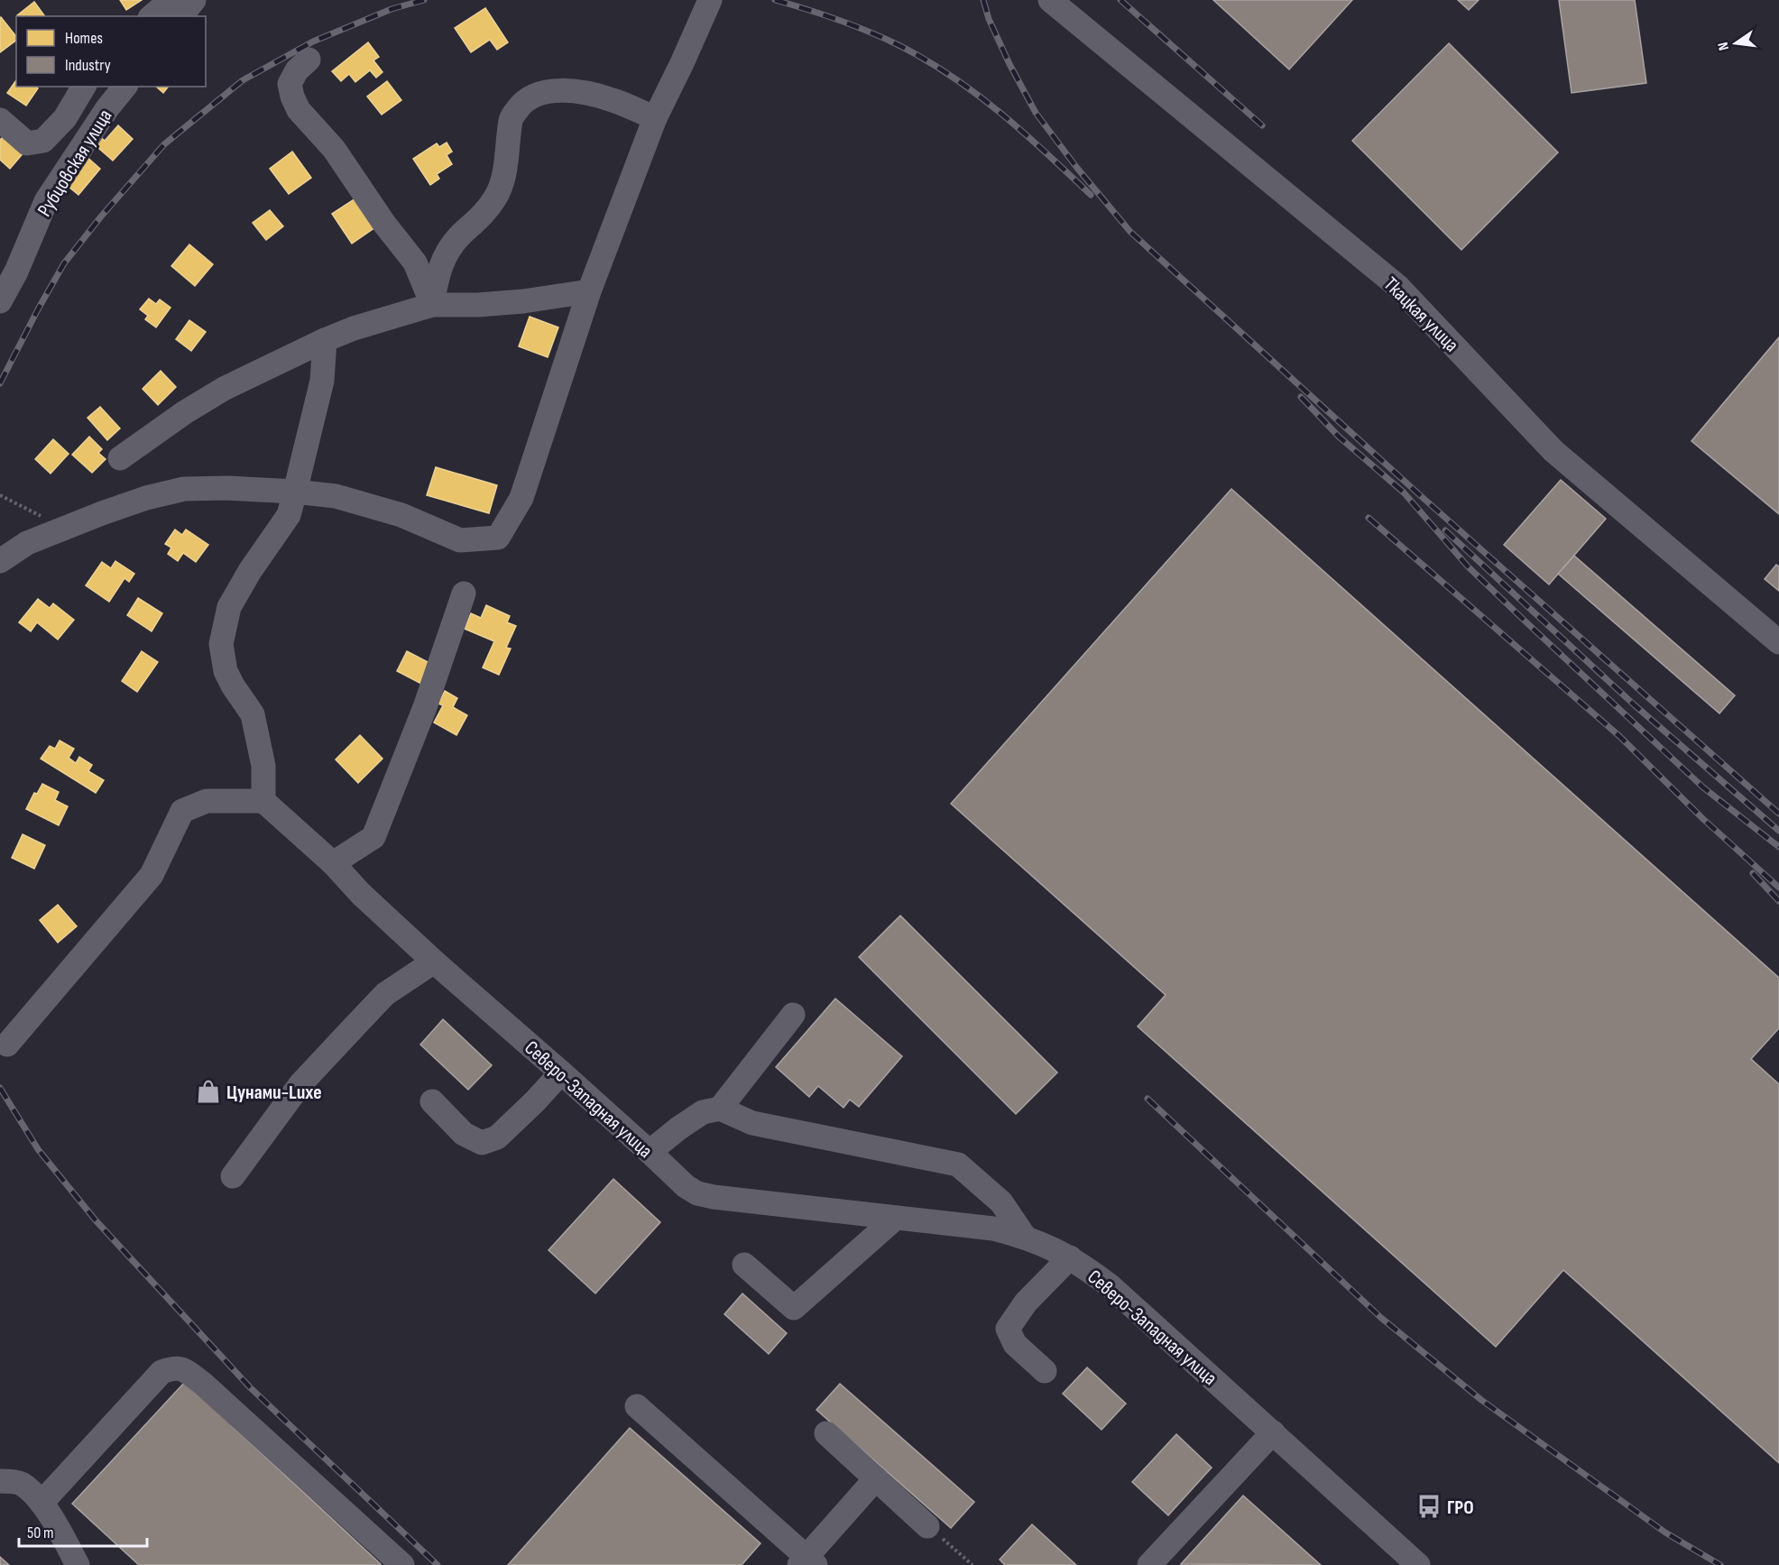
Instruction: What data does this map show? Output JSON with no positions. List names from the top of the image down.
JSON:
{
  "streets": {
    "street": ["Рубцовская улица", "Ткацкая улица", "Северо-Западная улица"]
  },
  "places": {
    "shop": ["Цунами-Luxe"],
    "bus stop": ["ГРО"]
  },
  "legend": ["Homes", "Industry"],
  "scale_bar": "50 m",
  "north": "left"
}
